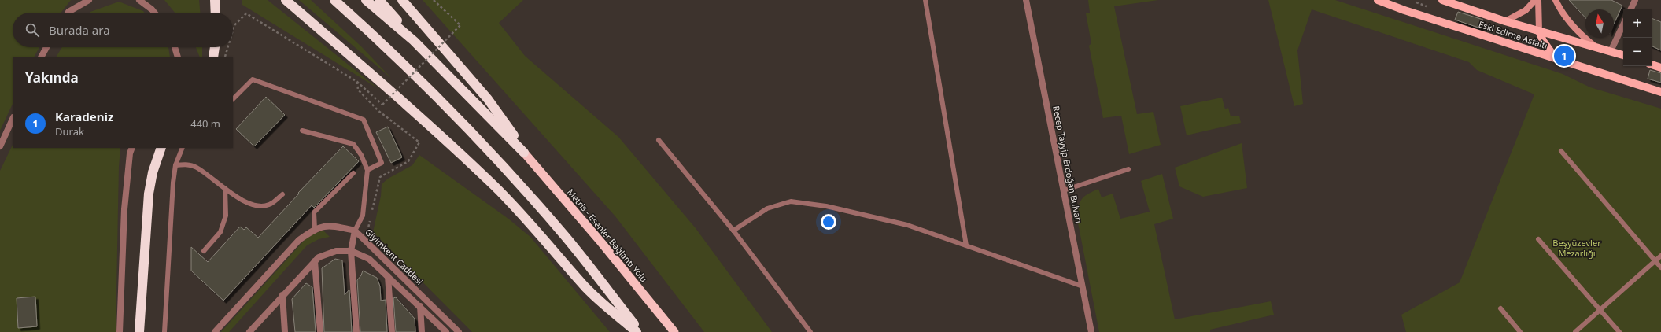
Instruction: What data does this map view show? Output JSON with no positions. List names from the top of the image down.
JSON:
{
  "streets": {
    "highway": ["Metris - Esenler Bağlantı Yolu"],
    "main road": ["Eski Edirne Asfaltı"],
    "street": ["Recep Tayyip Erdoğan Bulvarı", "Giyimkent Caddesi"]
  },
  "parks": ["Beşyüzevler Mezarlığı"],
  "north": "top",
  "page": {
    "map_buttons": ["+", "−"],
    "search": "Burada ara",
    "pins": "1",
    "heading": "Yakında",
    "list": [
      {
        "mark": "1",
        "name": "Karadeniz",
        "note": "Durak",
        "value": "440 m"
      }
    ]
  }
}
